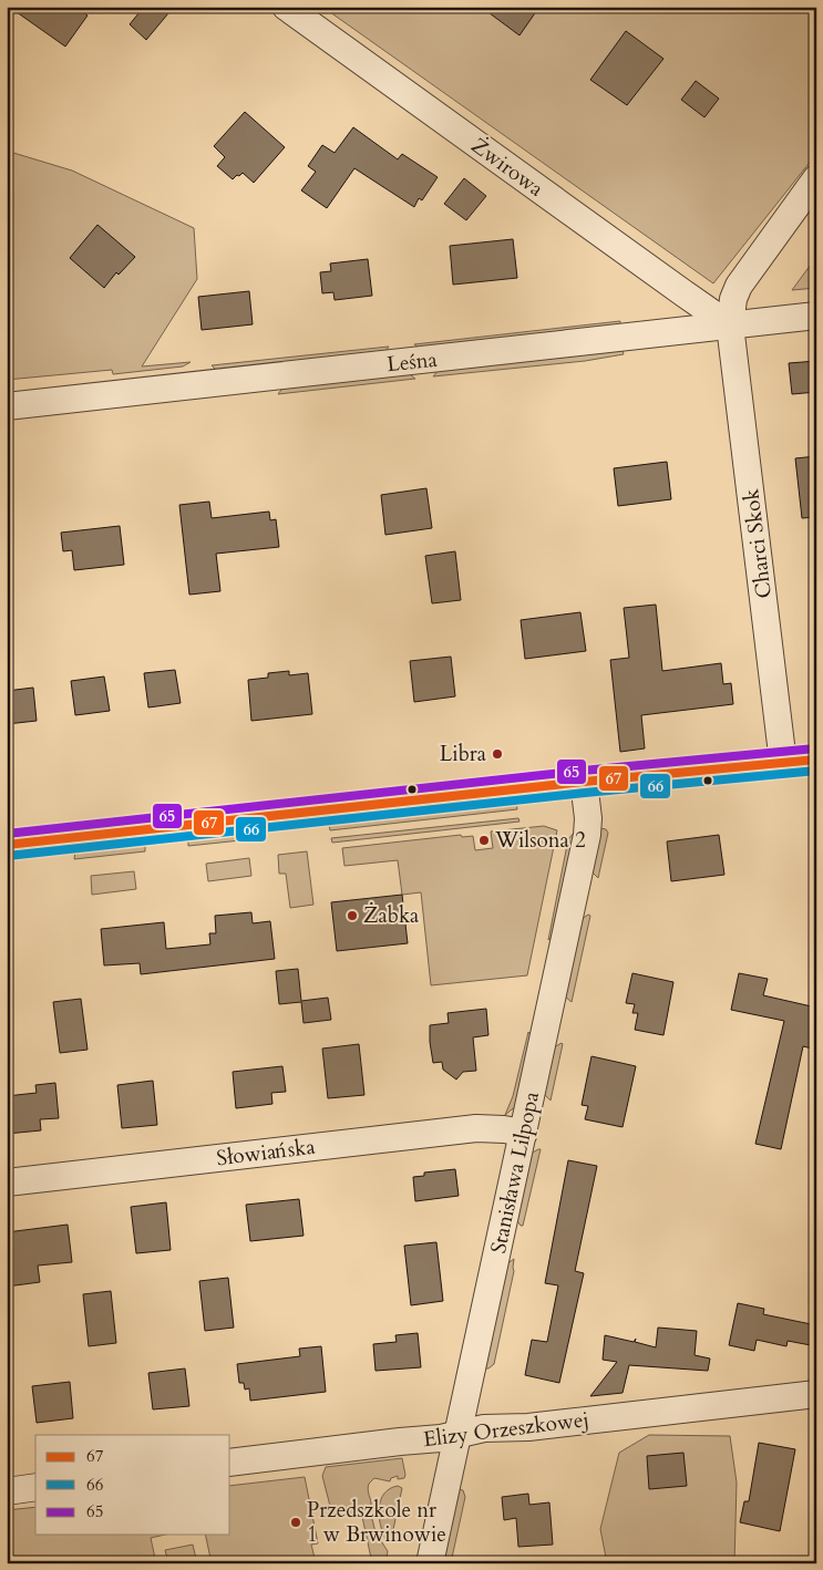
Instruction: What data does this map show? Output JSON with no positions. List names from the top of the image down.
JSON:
{
  "streets": {
    "street": [
      "Żwirowa",
      "Leśna",
      "Charci Skok",
      "Słowiańska",
      "Stanisława Lilpopa",
      "Elizy Orzeszkowej"
    ]
  },
  "crossings": [
    ["Żwirowa", "Leśna"],
    ["Żwirowa", "Charci Skok"],
    ["Leśna", "Charci Skok"],
    ["Słowiańska", "Stanisława Lilpopa"],
    ["Stanisława Lilpopa", "Elizy Orzeszkowej"]
  ],
  "places": [
    "Libra",
    "Wilsona 2",
    "Żabka",
    "Przedszkole nr 1 w Brwinowie"
  ],
  "lines": ["transit line 65", "transit line 67", "transit line 66"],
  "legend": ["67", "66", "65"]
}
